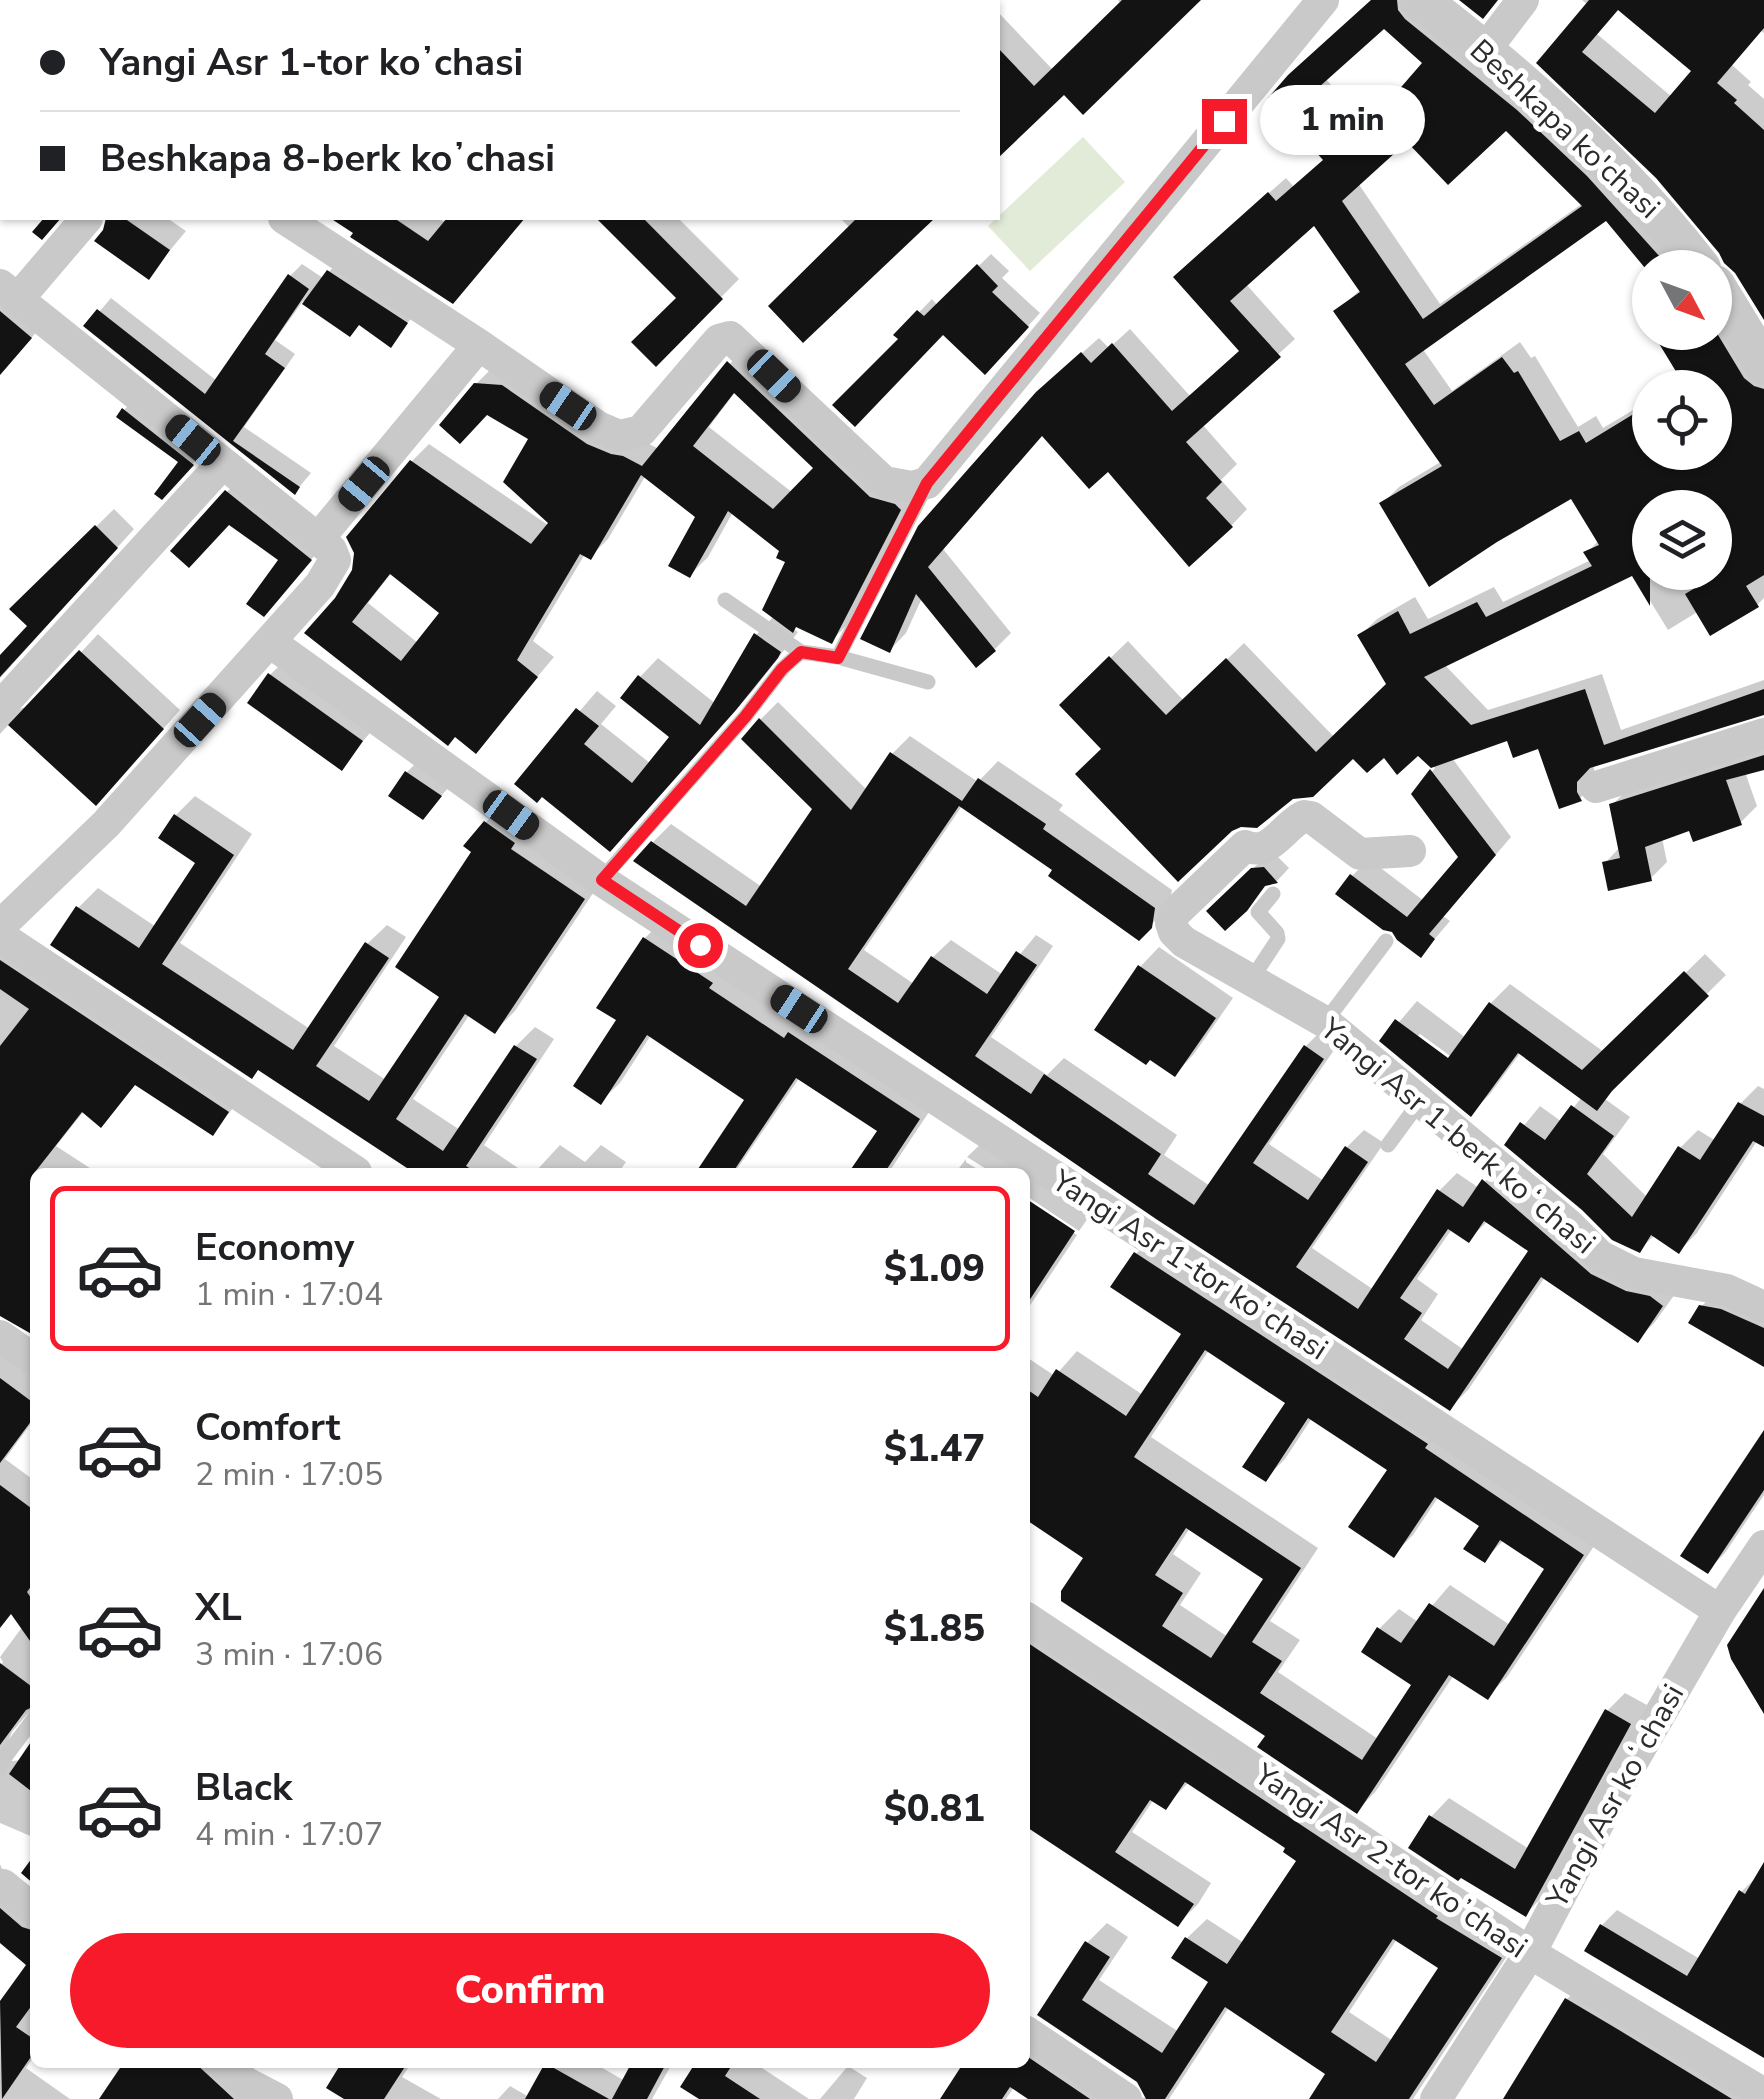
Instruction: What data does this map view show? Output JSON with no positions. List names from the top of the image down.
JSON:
{
  "streets": {
    "street": [
      "Beshkapa ko'chasi",
      "Yangi Asr 1-berk koʻchasi",
      "Yangi Asr 1-tor koʼchasi",
      "Yangi Asr koʻchasi",
      "Yangi Asr 2-tor koʼchasi"
    ]
  },
  "crossings": [
    ["Yangi Asr 1-tor koʼchasi", "Yangi Asr koʻchasi"],
    ["Yangi Asr koʻchasi", "Yangi Asr 2-tor koʼchasi"]
  ],
  "north": "bottom right",
  "page": {
    "banner": ["Yangi Asr 1-tor koʼchasi", "Beshkapa 8-berk koʼchasi"],
    "bubble": "1 min",
    "list": [
      {
        "name": "Economy",
        "note": "1 min · 17:04",
        "value": "$1.09"
      },
      {
        "name": "Comfort",
        "note": "2 min · 17:05",
        "value": "$1.47"
      },
      {
        "name": "XL",
        "note": "3 min · 17:06",
        "value": "$1.85"
      },
      {
        "name": "Black",
        "note": "4 min · 17:07",
        "value": "$0.81"
      }
    ],
    "buttons": "Confirm"
  }
}
